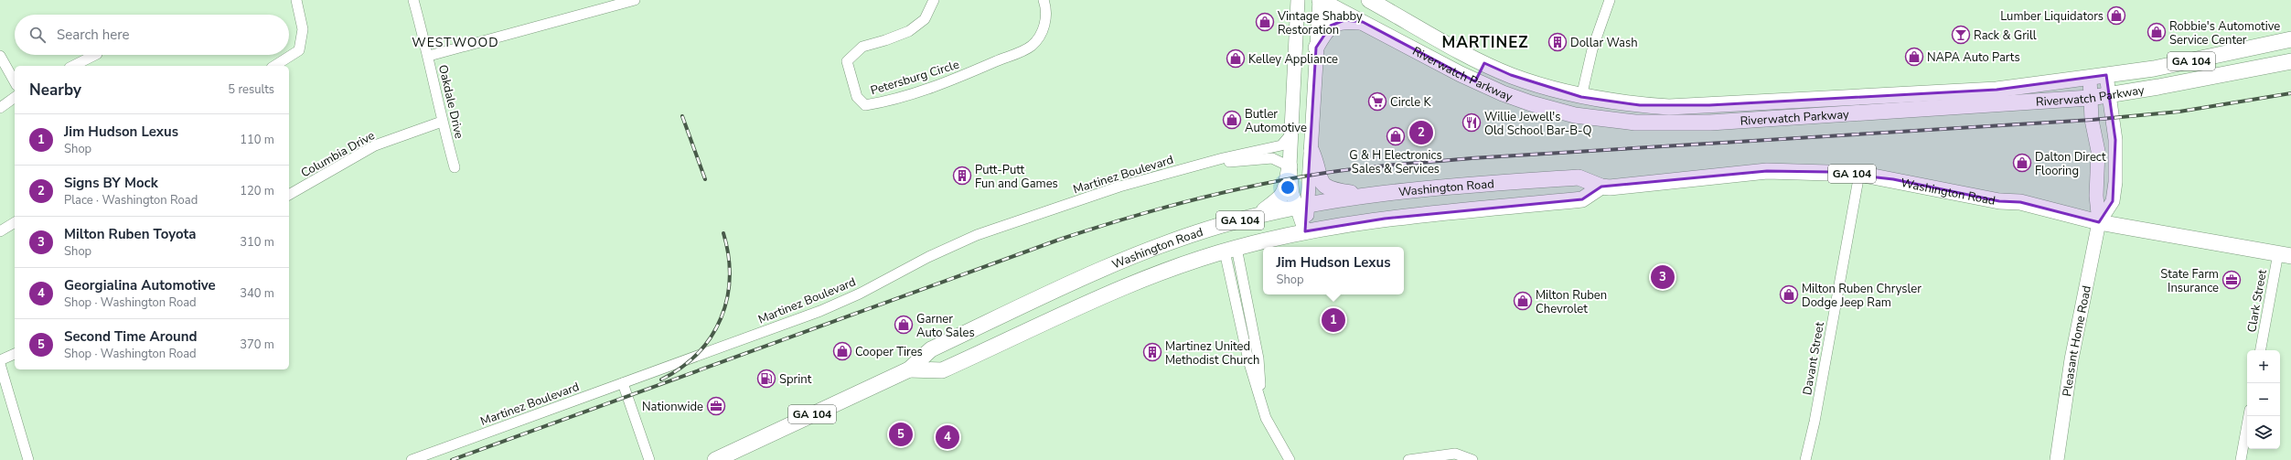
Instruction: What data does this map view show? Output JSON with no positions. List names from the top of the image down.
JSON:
{
  "streets": {
    "main road": [
      "GA 104",
      "Riverwatch Parkway",
      "Washington Road",
      "Pleasant Home Road"
    ],
    "street": [
      "Petersburg Circle",
      "Oakdale Drive",
      "Columbia Drive",
      "Martinez Boulevard",
      "Clark Street",
      "Davant Street"
    ]
  },
  "crossings": [
    ["Riverwatch Parkway", "Washington Road"],
    ["Riverwatch Parkway", "Pleasant Home Road"],
    ["Oakdale Drive", "Columbia Drive"],
    ["Washington Road", "Clark Street"],
    ["Washington Road", "Pleasant Home Road"],
    ["Washington Road", "Davant Street"]
  ],
  "districts": ["WESTWOOD", "MARTINEZ"],
  "places": {
    "shop": [
      "Lumber Liquidators",
      "Vintage Shabby Restoration",
      "Robbie's Automotive Service Center",
      "NAPA Auto Parts",
      "Kelley Appliance",
      "Butler Automotive",
      "G & H Electronics Sales & Services",
      "Dalton Direct Flooring",
      "Milton Ruben Chrysler Dodge Jeep Ram",
      "Milton Ruben Chevrolet",
      "Garner Auto Sales",
      "Cooper Tires"
    ],
    "bar": ["Rack & Grill"],
    "building": ["Dollar Wash", "Putt-Putt Fun and Games", "Martinez United Methodist Church"],
    "supermarket": ["Circle K"],
    "restaurant": ["Willie Jewell's Old School Bar-B-Q"],
    "office": ["State Farm Insurance", "Nationwide"],
    "fuel station": ["Sprint"]
  },
  "page": {
    "search": "Search here",
    "heading": ["Nearby", "5 results"],
    "list": [
      {
        "mark": "1",
        "name": "Jim Hudson Lexus",
        "note": "Shop",
        "value": "110 m"
      },
      {
        "mark": "2",
        "name": "Signs BY Mock",
        "note": "Place · Washington Road",
        "value": "120 m"
      },
      {
        "mark": "3",
        "name": "Milton Ruben Toyota",
        "note": "Shop",
        "value": "310 m"
      },
      {
        "mark": "4",
        "name": "Georgialina Automotive",
        "note": "Shop · Washington Road",
        "value": "340 m"
      },
      {
        "mark": "5",
        "name": "Second Time Around",
        "note": "Shop · Washington Road",
        "value": "370 m"
      }
    ],
    "pins": [
      "2",
      "3",
      "1",
      "5",
      "4"
    ],
    "popup": ["Jim Hudson Lexus", "Shop"],
    "map_buttons": ["+", "−"]
  }
}
